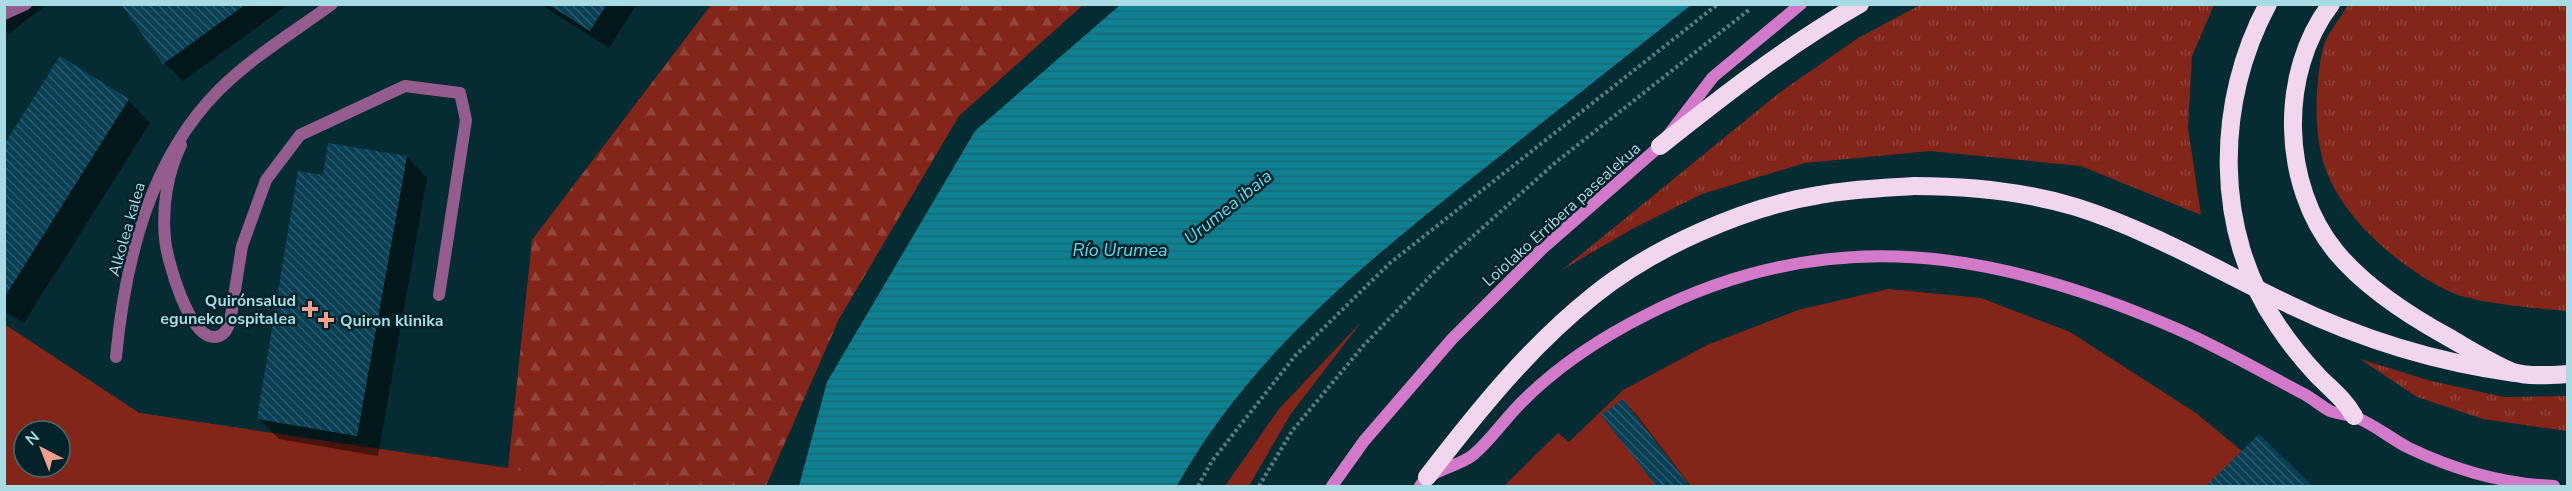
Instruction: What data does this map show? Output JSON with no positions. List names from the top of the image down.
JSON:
{
  "streets": {
    "street": ["Loiolako Erribera pasealekua", "Alkolea kalea"]
  },
  "water": ["Urumea ibaia", "Río Urumea"],
  "places": {
    "health": ["Quirónsalud eguneko ospitalea", "Quiron klinika"]
  },
  "north": "top left"
}
